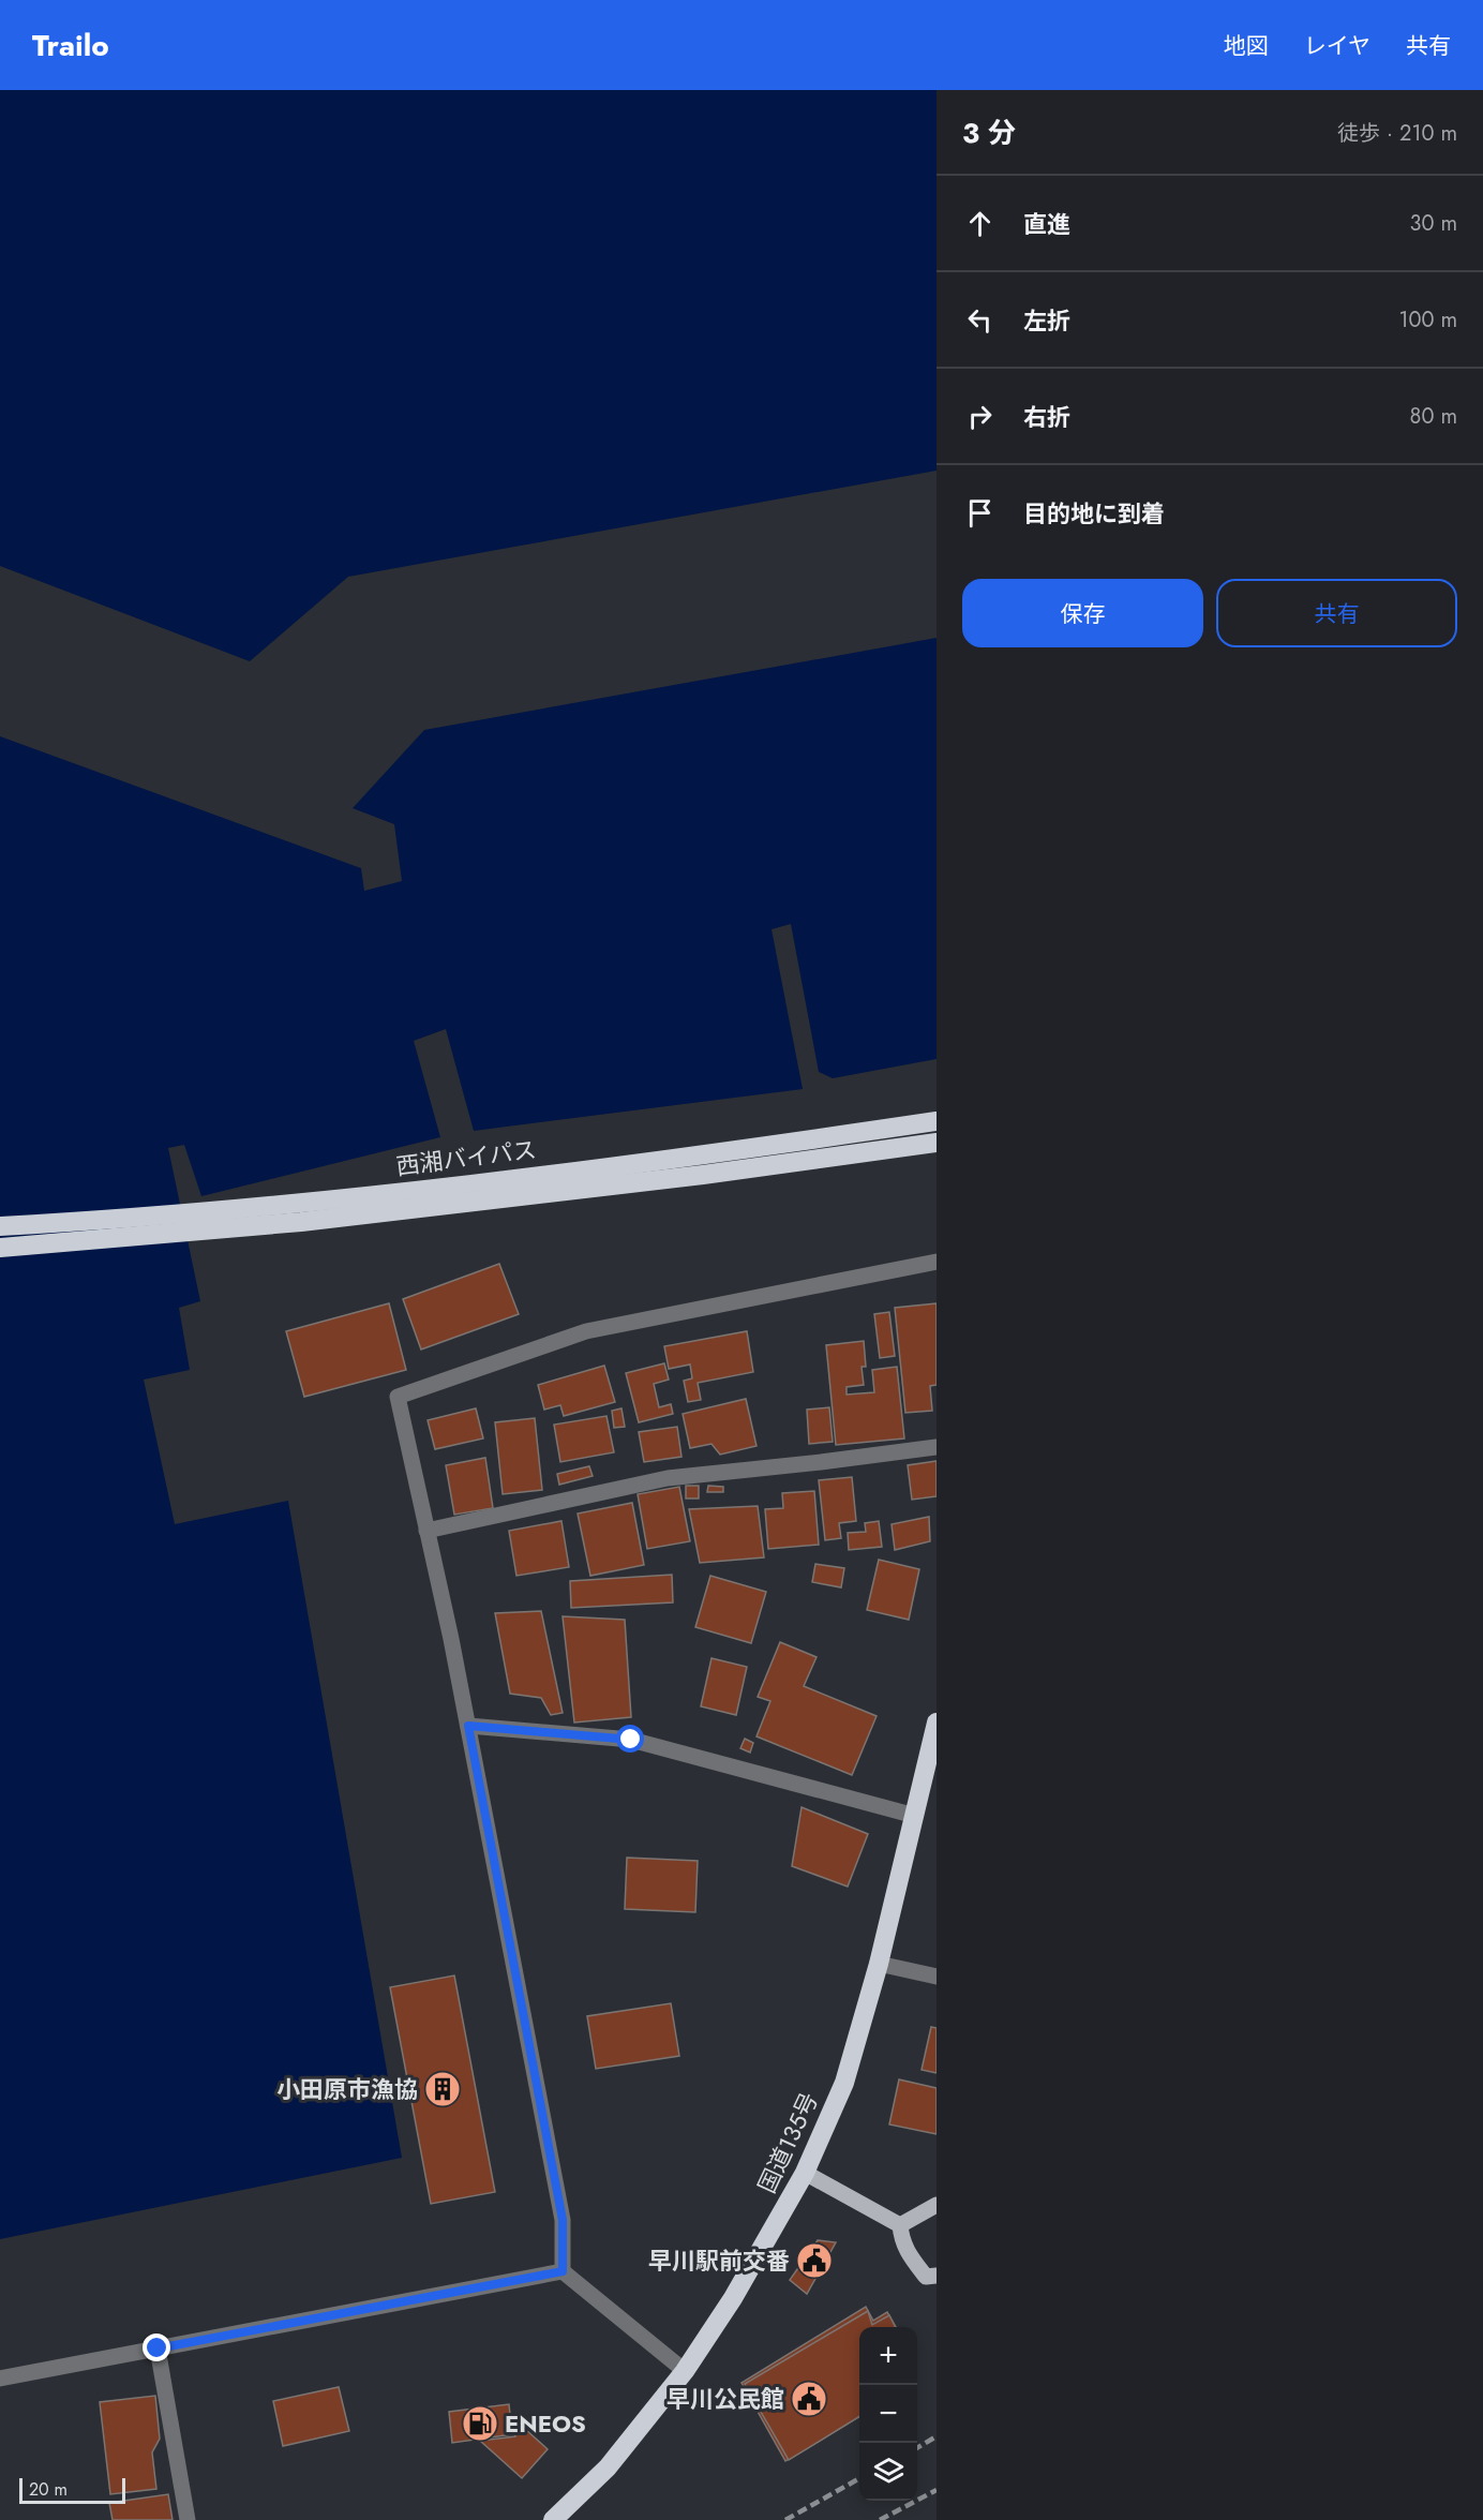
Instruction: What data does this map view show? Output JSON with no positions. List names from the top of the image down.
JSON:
{
  "streets": {
    "highway": ["西湘バイパス", "国道135号"]
  },
  "places": {
    "building": ["小田原市漁協"],
    "public building": ["早川駅前交番", "早川公民館"],
    "fuel station": ["ENEOS"]
  },
  "scale_bar": "20 m",
  "page": {
    "header": "Trailo",
    "nav": ["地図", "レイヤ", "共有"],
    "heading": ["3 分", "徒歩 · 210 m"],
    "list": [
      ["直進", "30 m"],
      ["左折", "100 m"],
      ["右折", "80 m"],
      "目的地に到着"
    ],
    "buttons": ["保存", "共有"],
    "map_buttons": ["+", "−"],
    "scale": "20 m"
  }
}
